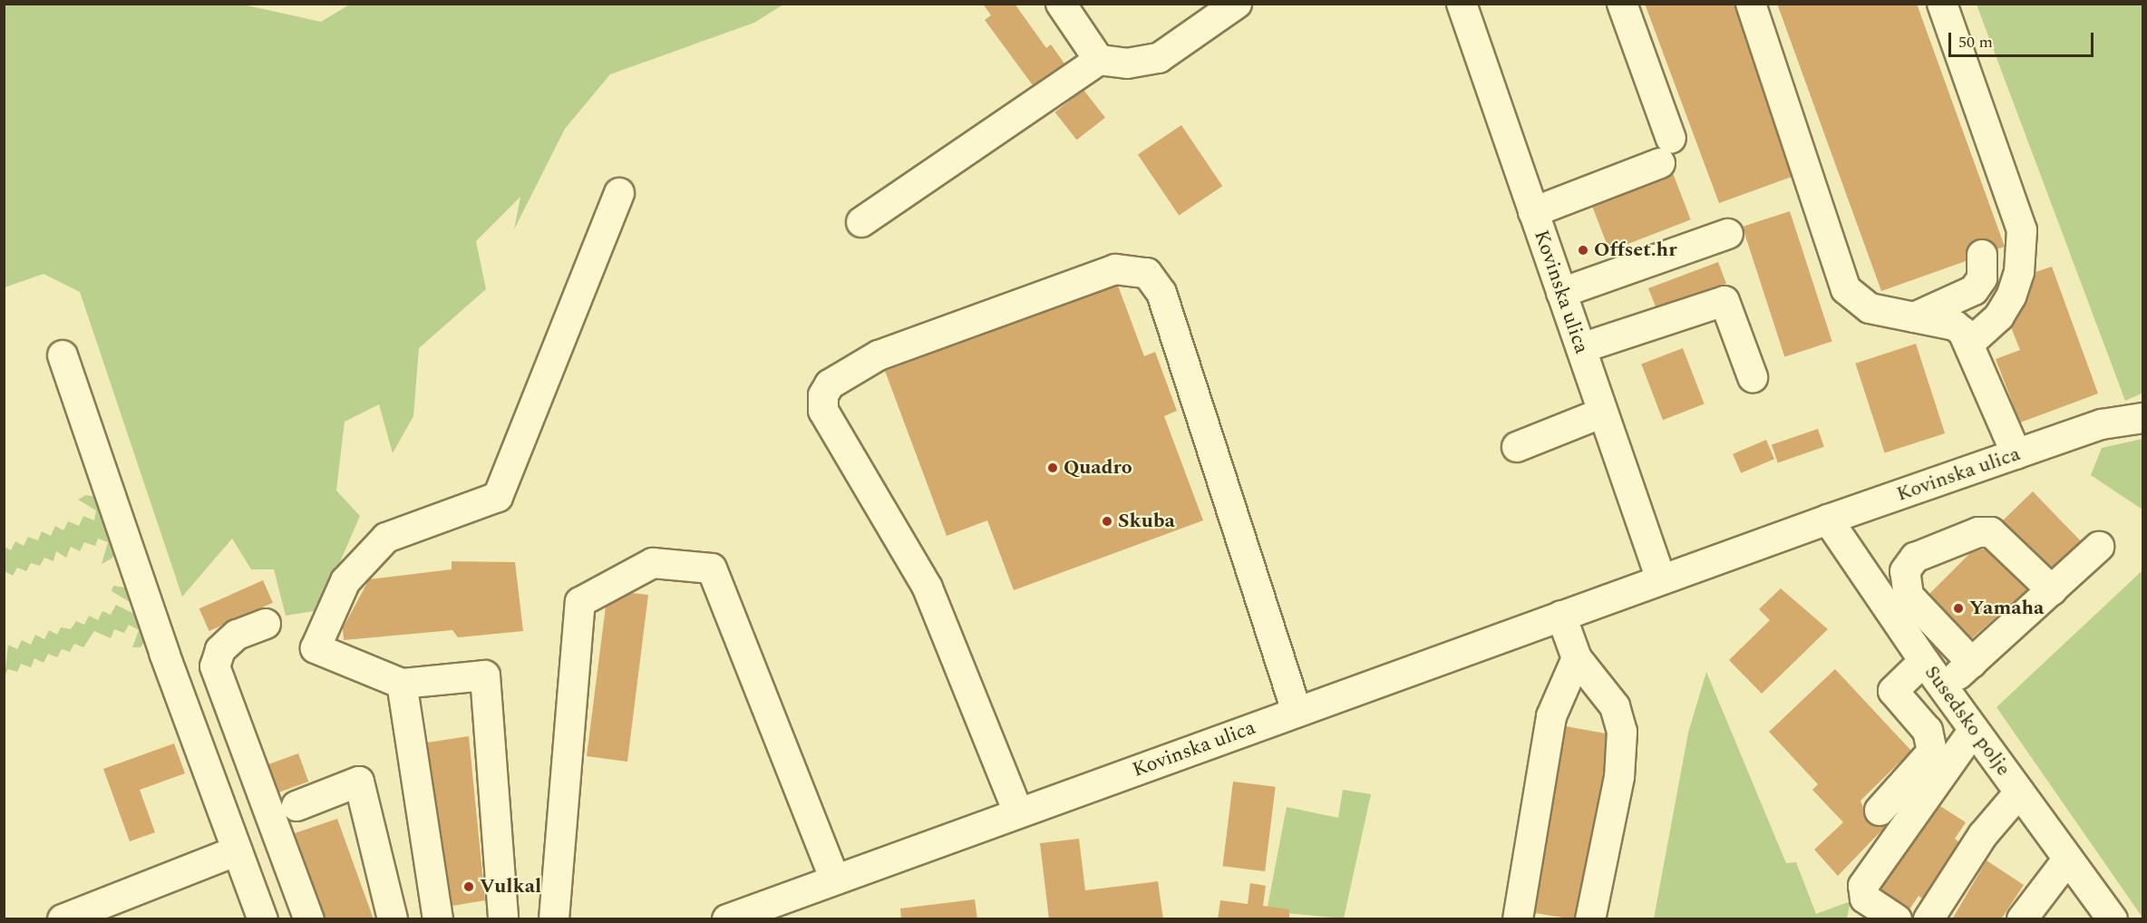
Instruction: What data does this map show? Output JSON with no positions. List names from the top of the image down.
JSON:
{
  "streets": {
    "street": ["Kovinska ulica", "Susedsko polje"]
  },
  "crossings": [
    ["Kovinska ulica", "Susedsko polje"]
  ],
  "places": [
    "Offset.hr",
    "Quadro",
    "Skuba",
    "Yamaha",
    "Vulkal"
  ],
  "scale_bar": "50 m"
}
